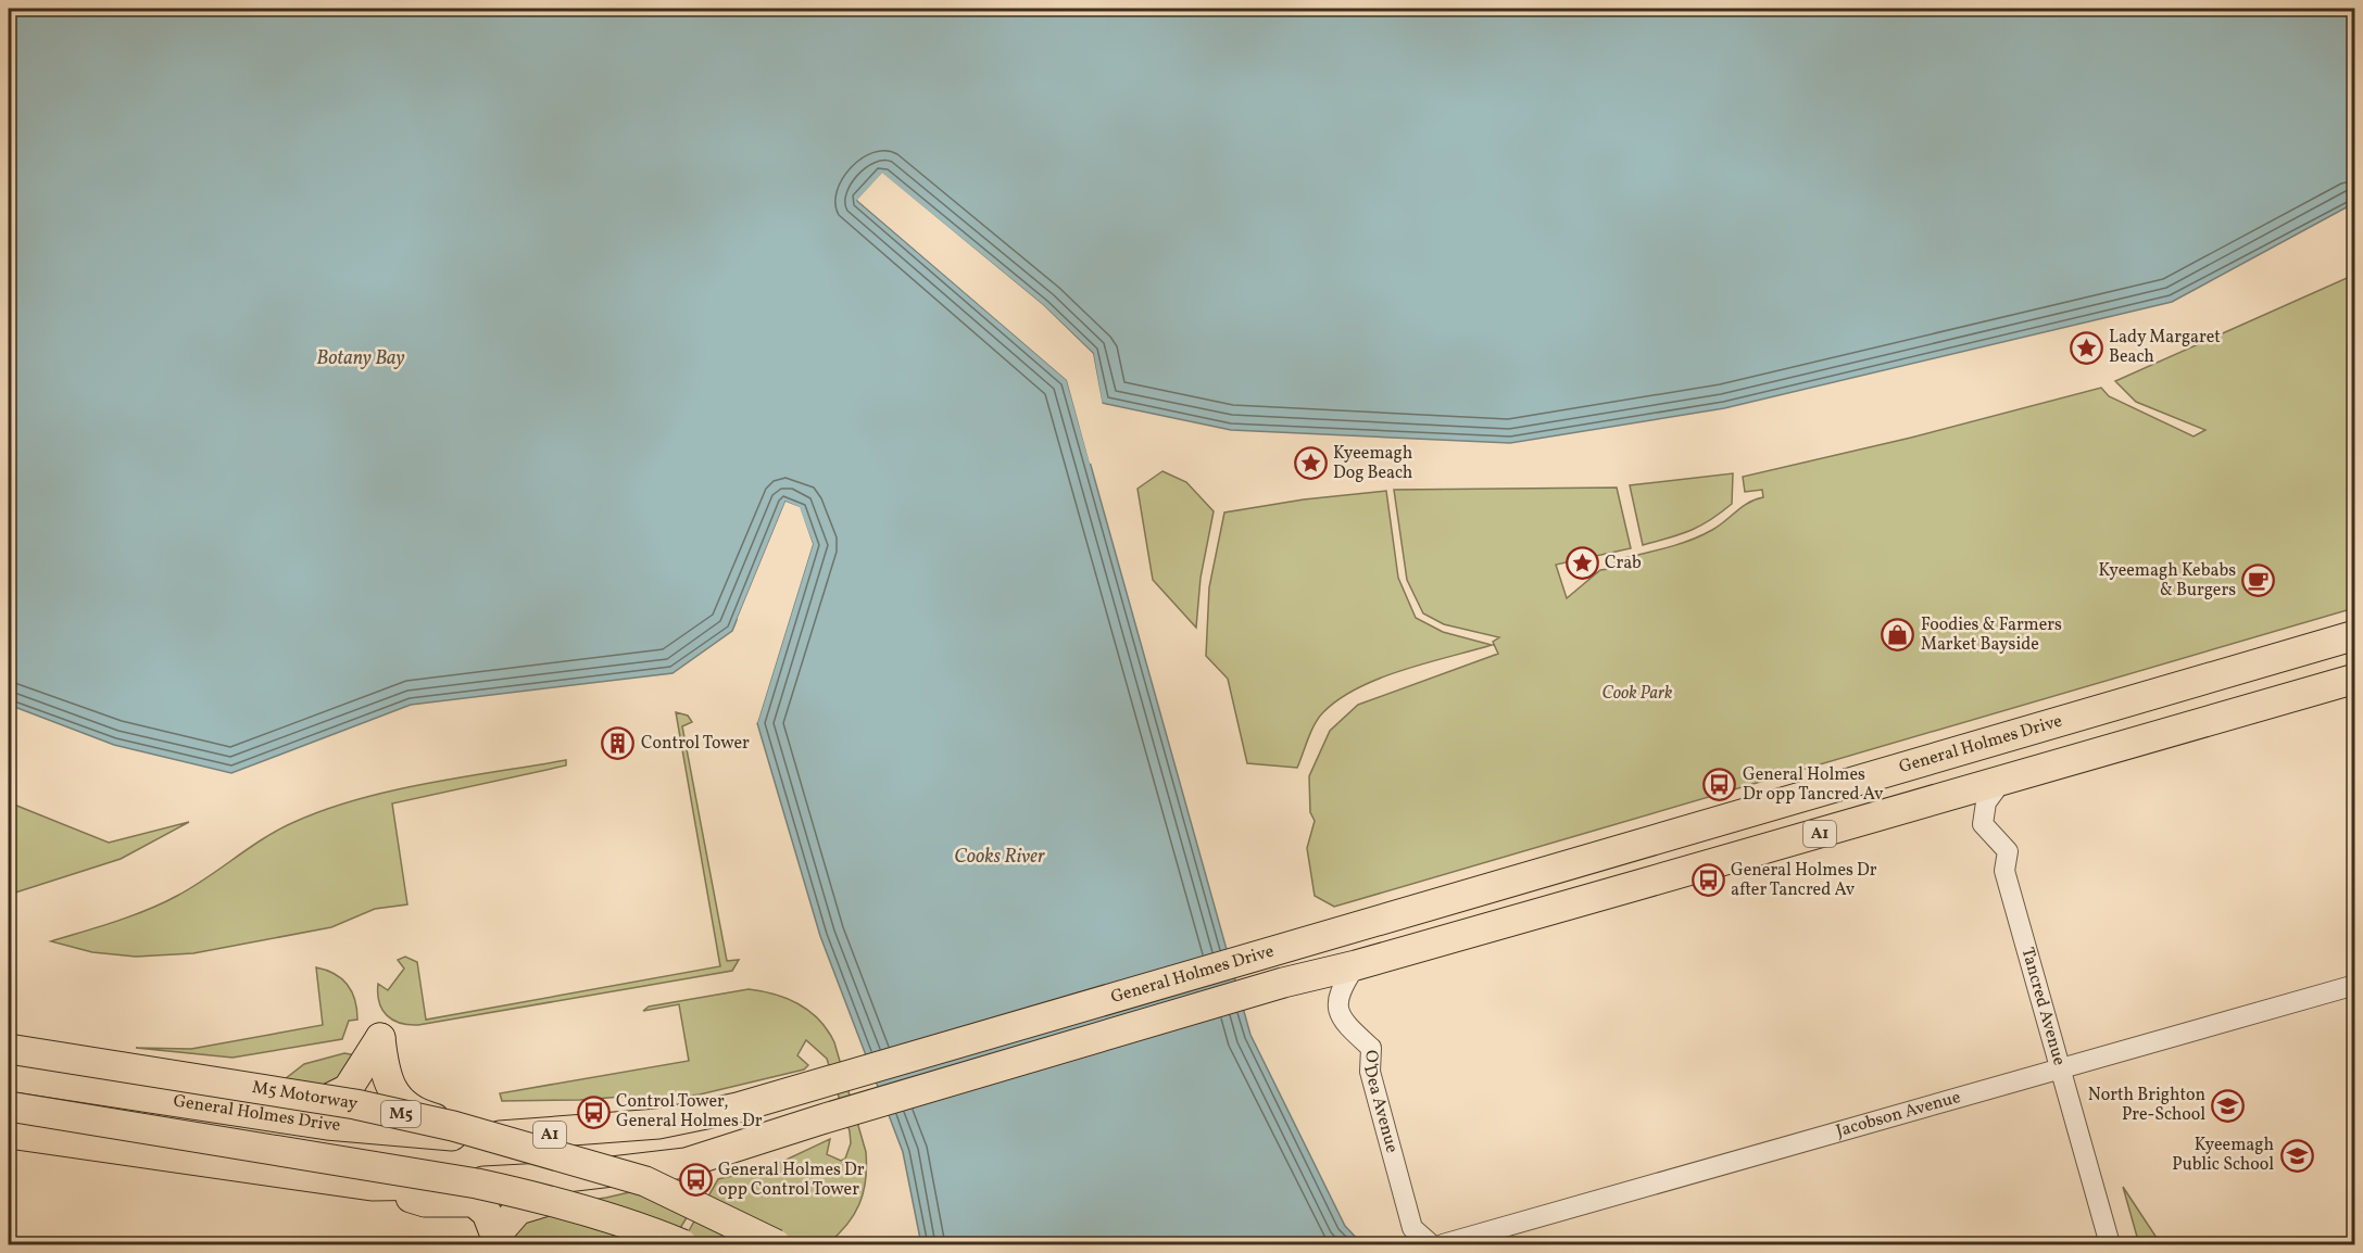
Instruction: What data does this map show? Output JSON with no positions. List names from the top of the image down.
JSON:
{
  "streets": {
    "highway": [
      "General Holmes Drive",
      "A1",
      "M5 Motorway",
      "M5"
    ],
    "street": ["Tancred Avenue", "O'Dea Avenue", "Jacobson Avenue"]
  },
  "crossings": [
    ["General Holmes Drive", "Tancred Avenue"],
    ["General Holmes Drive", "O'Dea Avenue"],
    ["Tancred Avenue", "Jacobson Avenue"]
  ],
  "water": ["Botany Bay", "Cooks River"],
  "parks": ["Cook Park"],
  "places": {
    "place": ["Lady Margaret Beach", "Kyeemagh Dog Beach", "Crab"],
    "cafe": ["Kyeemagh Kebabs & Burgers"],
    "shop": ["Foodies & Farmers Market Bayside"],
    "building": ["Control Tower"],
    "bus stop": [
      "General Holmes Dr opp Tancred Av",
      "General Holmes Dr after Tancred Av",
      "Control Tower, General Holmes Dr",
      "General Holmes Dr opp Control Tower"
    ],
    "school or university": ["North Brighton Pre-School", "Kyeemagh Public School"]
  }
}
